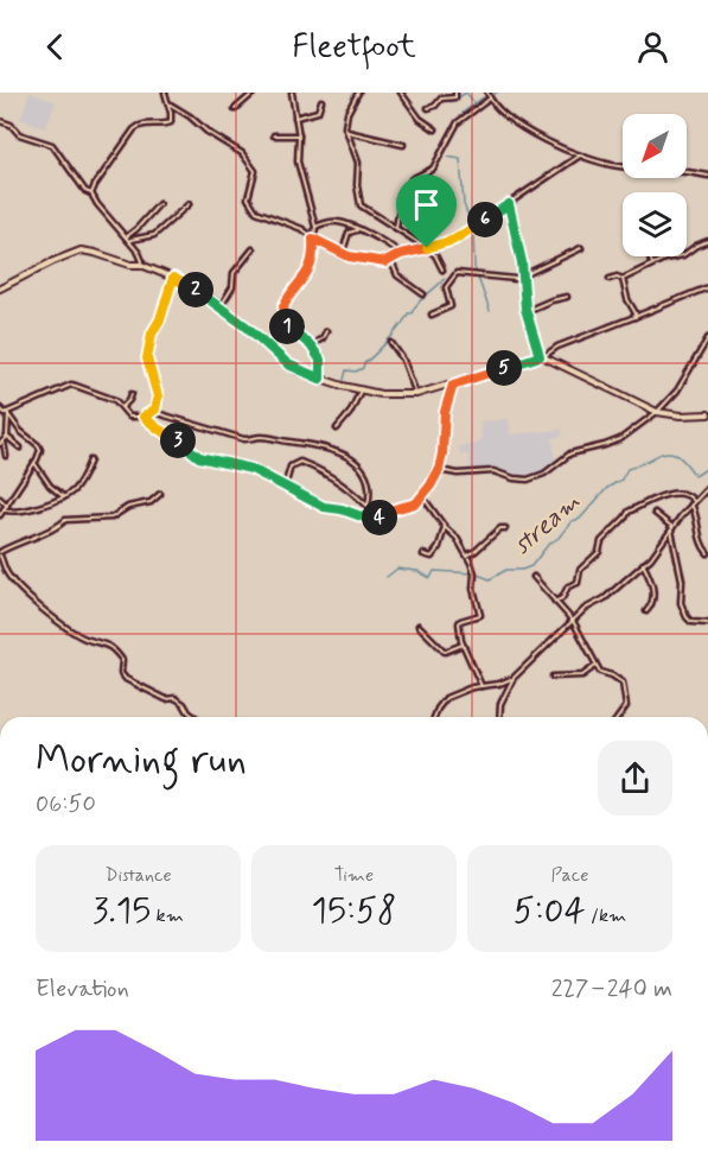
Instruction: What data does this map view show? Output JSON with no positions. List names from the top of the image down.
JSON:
{
  "water": ["stream"],
  "north": "bottom left",
  "page": {
    "header": "Fleetfoot",
    "pins": [
      "6",
      "2",
      "1",
      "5",
      "3",
      "4"
    ],
    "heading": ["Morning run", "06:50"],
    "stats": [
      ["Distance", "3.15 km"],
      ["Time", "15:58"],
      ["Pace", "5:04 /km"]
    ],
    "chart": ["Elevation", "227–240 m"]
  }
}
